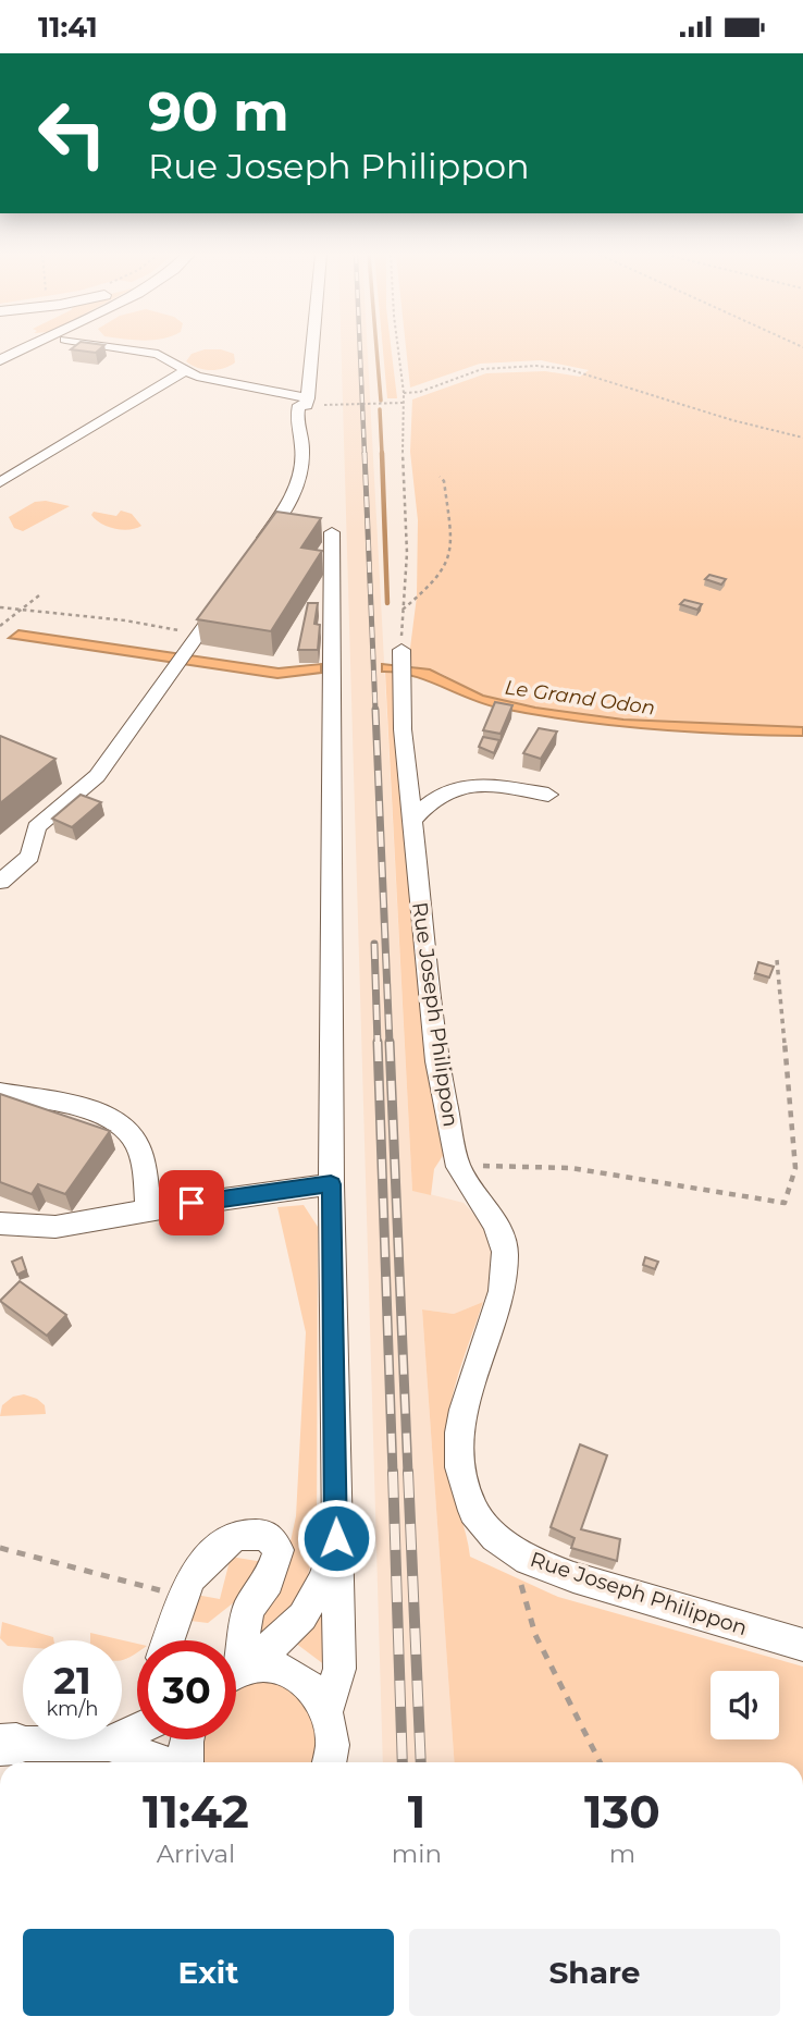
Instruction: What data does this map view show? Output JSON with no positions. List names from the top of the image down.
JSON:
{
  "streets": {
    "street": ["Rue Joseph Philippon"]
  },
  "water": ["Le Grand Odon"],
  "page": {
    "status": "11:41",
    "turn": ["90 m", "Rue Joseph Philippon"],
    "speed": "21 km/h",
    "limit": "30",
    "eta": [
      "11:42",
      "Arrival",
      "1",
      "min",
      "130",
      "m"
    ],
    "buttons": ["Exit", "Share"]
  }
}
